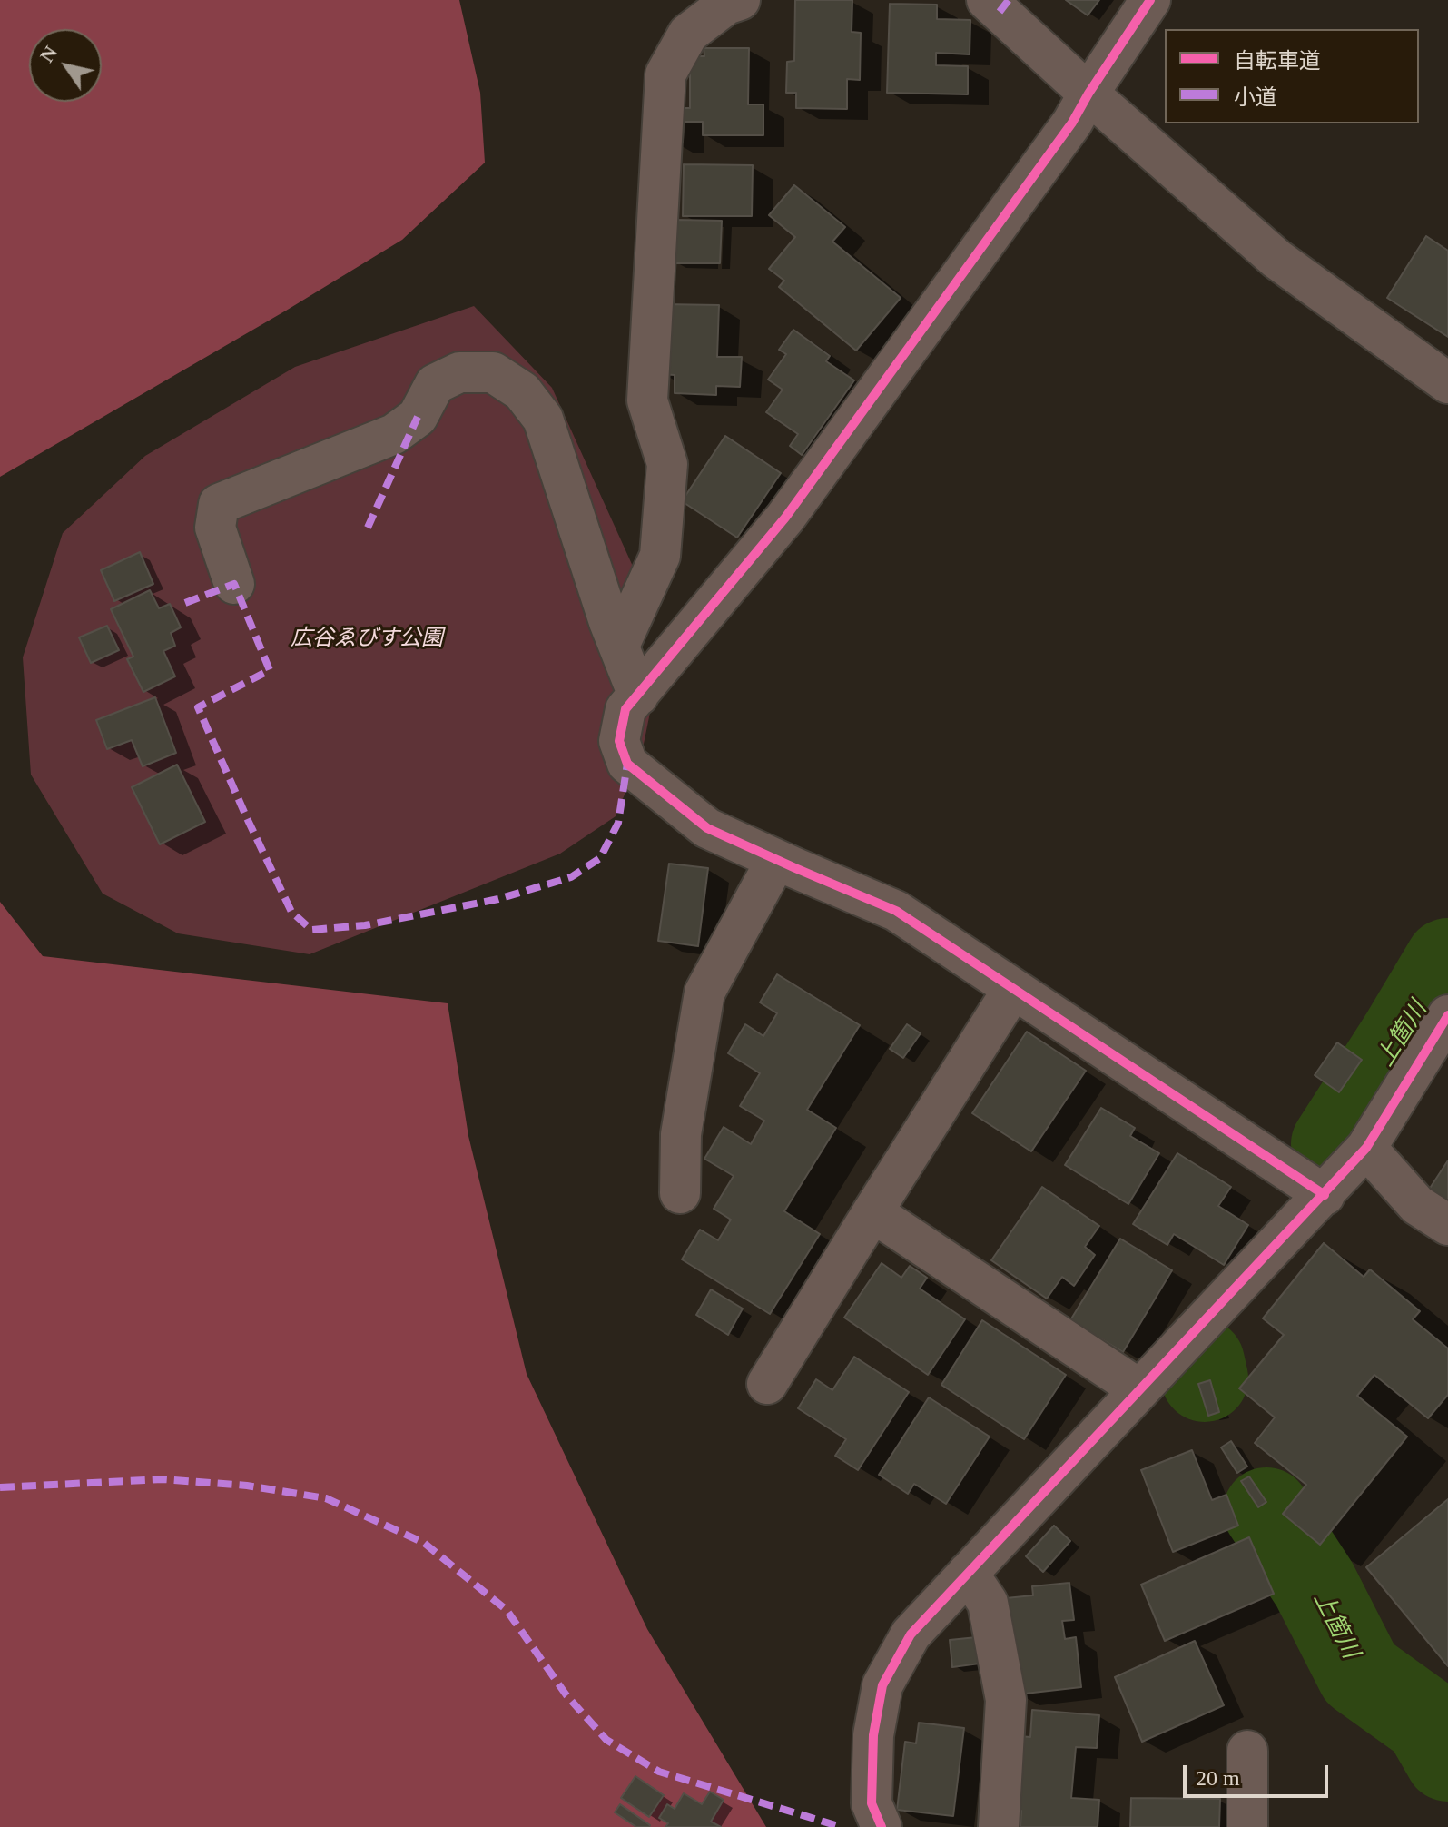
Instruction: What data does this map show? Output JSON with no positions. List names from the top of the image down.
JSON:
{
  "water": ["上箇川"],
  "parks": ["広谷ゑびす公園"],
  "legend": ["自転車道", "小道"],
  "scale_bar": "20 m",
  "north": "top left"
}
